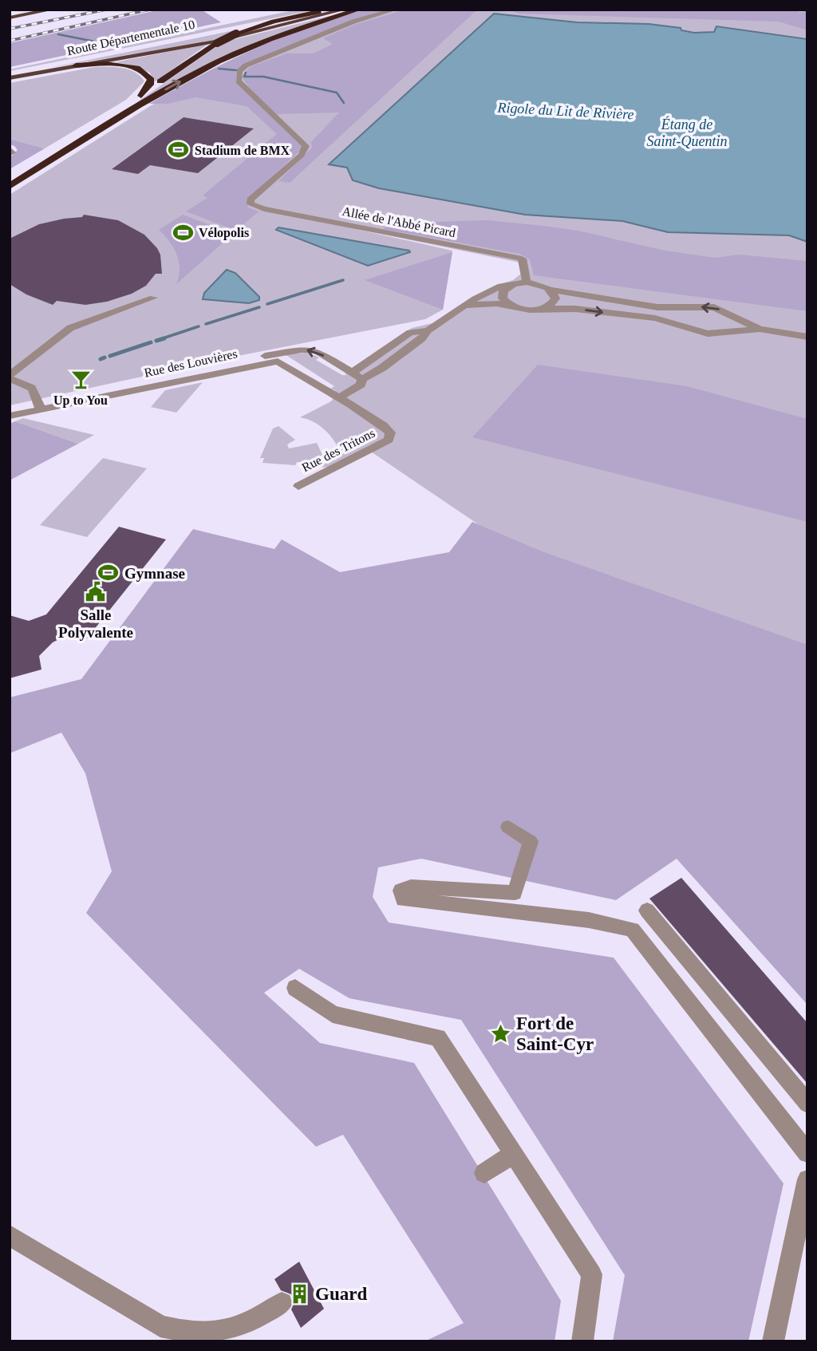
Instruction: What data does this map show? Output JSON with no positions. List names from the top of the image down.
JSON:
{
  "streets": {
    "main road": ["Route Départementale 10"],
    "street": ["Allée de l'Abbé Picard", "Rue des Louvières", "Rue des Tritons"]
  },
  "crossings": [
    ["Rue des Louvières", "Rue des Tritons"]
  ],
  "water": ["Rigole du Lit de Rivière", "Étang de Saint-Quentin"],
  "places": {
    "sports": ["Stadium de BMX", "Vélopolis", "Gymnase"],
    "bar": ["Up to You"],
    "public building": ["Salle Polyvalente"],
    "place": ["Fort de Saint-Cyr"],
    "building": ["Guard"]
  }
}
